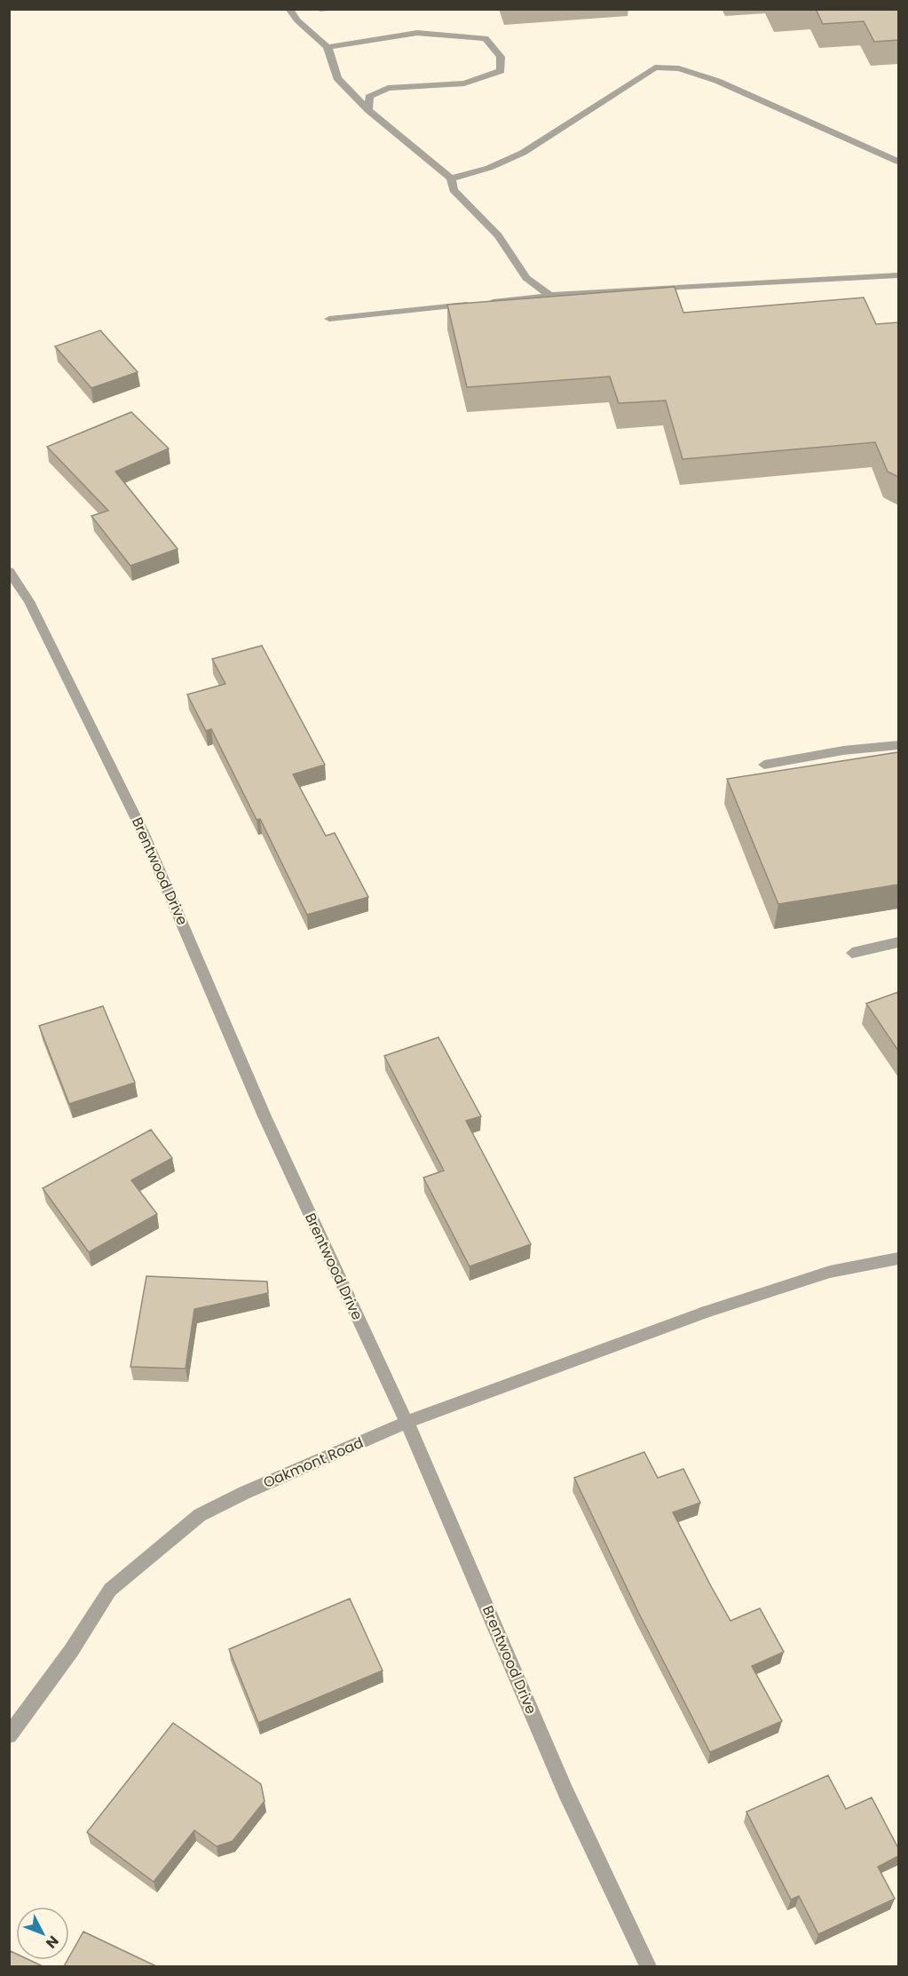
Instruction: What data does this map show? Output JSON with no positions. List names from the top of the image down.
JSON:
{
  "streets": {
    "street": ["Brentwood Drive", "Oakmont Road"]
  },
  "crossings": [
    ["Brentwood Drive", "Oakmont Road"]
  ],
  "north": "bottom right"
}
